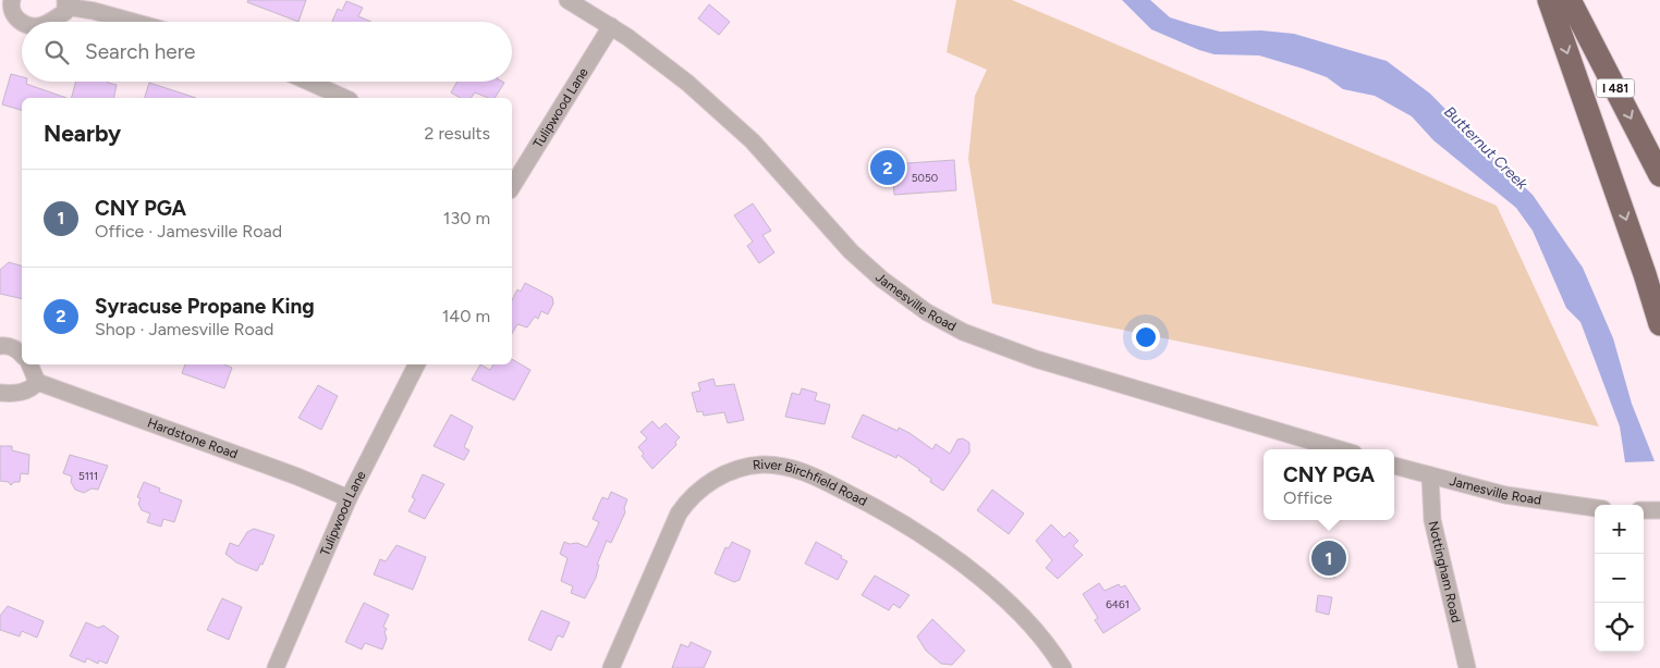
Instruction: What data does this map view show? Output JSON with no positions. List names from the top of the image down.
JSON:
{
  "streets": {
    "highway": ["I 481"],
    "street": [
      "Tulipwood Lane",
      "Jamesville Road",
      "Hardstone Road",
      "River Birchfield Road",
      "Nottingham Road"
    ]
  },
  "crossings": [
    ["Tulipwood Lane", "Jamesville Road"],
    ["Tulipwood Lane", "Hardstone Road"],
    ["Jamesville Road", "Nottingham Road"]
  ],
  "water": ["Butternut Creek"],
  "house_numbers": ["5050", "5111", "6461"],
  "page": {
    "search": "Search here",
    "heading": ["Nearby", "2 results"],
    "pins": ["2", "1"],
    "list": [
      {
        "mark": "1",
        "name": "CNY PGA",
        "note": "Office · Jamesville Road",
        "value": "130 m"
      },
      {
        "mark": "2",
        "name": "Syracuse Propane King",
        "note": "Shop · Jamesville Road",
        "value": "140 m"
      }
    ],
    "popup": ["CNY PGA", "Office"],
    "map_buttons": ["+", "−"]
  }
}
